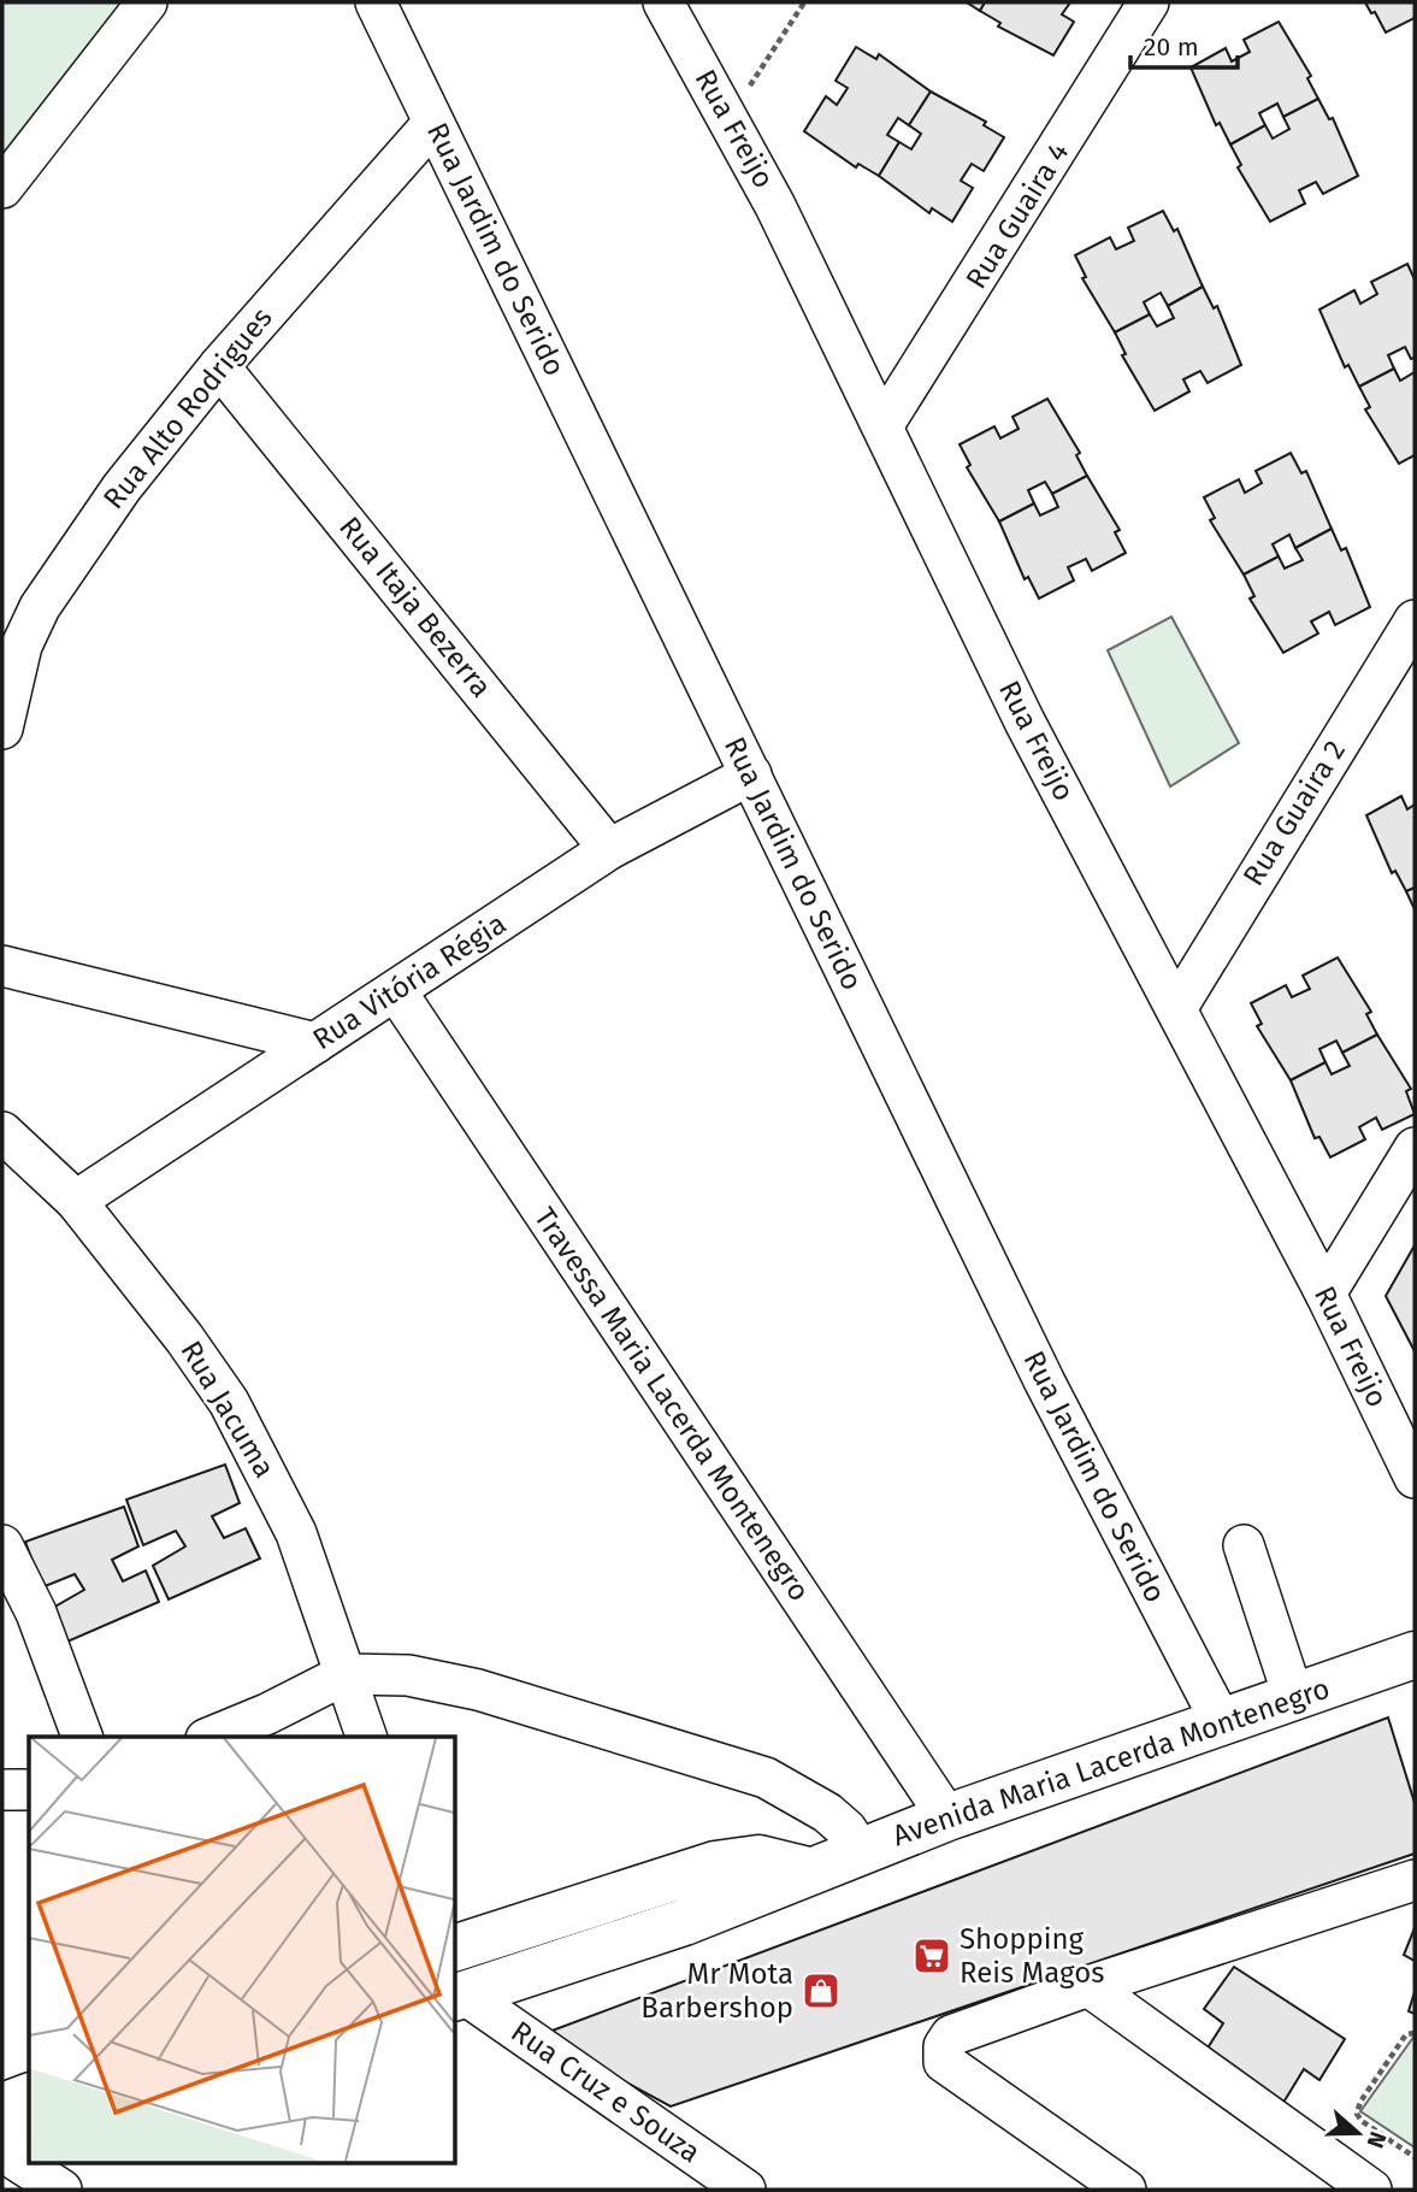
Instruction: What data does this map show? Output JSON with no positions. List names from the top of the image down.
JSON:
{
  "streets": {
    "main road": ["Avenida Maria Lacerda Montenegro"],
    "street": [
      "Rua Freijo",
      "Rua Guaira 4",
      "Rua Jardim do Serido",
      "Rua Alto Rodrigues",
      "Rua Itaja Bezerra",
      "Rua Guaira 2",
      "Rua Vitória Régia",
      "Travessa Maria Lacerda Montenegro",
      "Rua Jacuma",
      "Rua Cruz e Souza"
    ]
  },
  "crossings": [
    ["Rua Freijo", "Rua Guaira 4"],
    ["Rua Freijo", "Rua Guaira 2"],
    ["Rua Jardim do Serido", "Rua Alto Rodrigues"],
    ["Rua Jardim do Serido", "Rua Vitória Régia"],
    ["Rua Jardim do Serido", "Avenida Maria Lacerda Montenegro"],
    ["Rua Alto Rodrigues", "Rua Itaja Bezerra"],
    ["Rua Itaja Bezerra", "Rua Vitória Régia"],
    ["Rua Vitória Régia", "Travessa Maria Lacerda Montenegro"],
    ["Rua Vitória Régia", "Rua Jacuma"],
    ["Travessa Maria Lacerda Montenegro", "Avenida Maria Lacerda Montenegro"],
    ["Avenida Maria Lacerda Montenegro", "Rua Cruz e Souza"]
  ],
  "places": {
    "supermarket": ["Shopping Reis Magos"],
    "shop": ["Mr Mota Barbershop"]
  },
  "scale_bar": "20 m",
  "north": "right"
}
